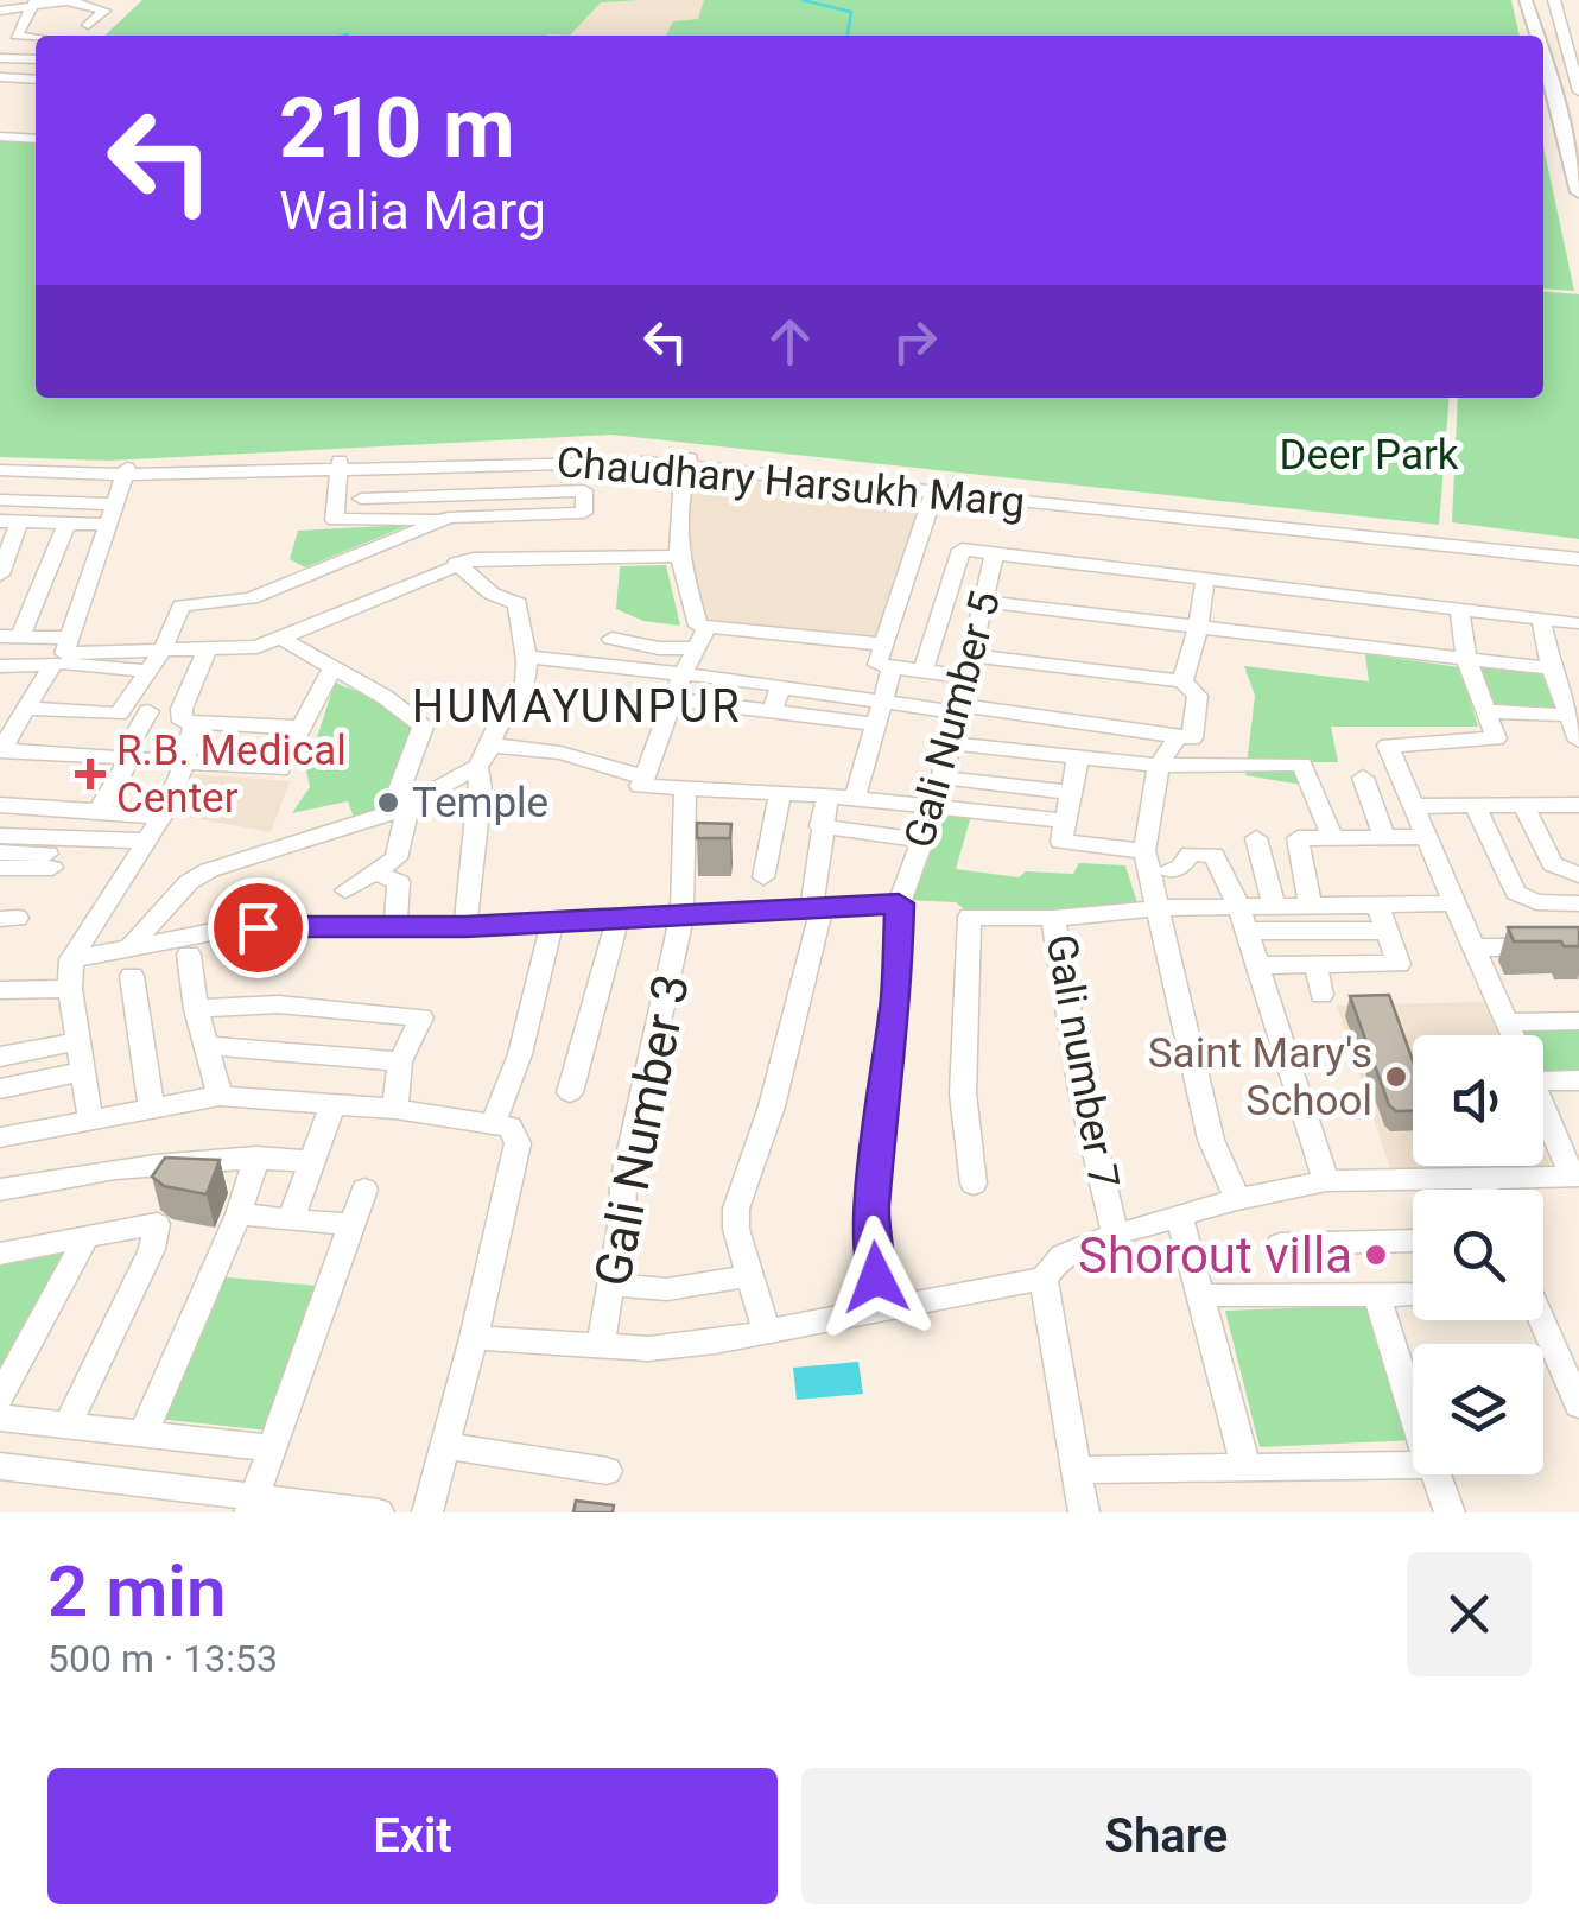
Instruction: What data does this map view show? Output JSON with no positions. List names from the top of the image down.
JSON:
{
  "streets": {
    "street": [
      "Chaudhary Harsukh Marg",
      "Gali Number 5",
      "Gali number 7",
      "Gali Number 3"
    ]
  },
  "districts": ["HUMAYUNPUR"],
  "parks": ["Deer Park"],
  "places": {
    "health": ["R.B. Medical Center"],
    "other": ["Temple", "Saint Mary's School", "Shorout villa"]
  },
  "page": {
    "turn": ["210 m", "Walia Marg"],
    "heading": ["2 min", "500 m · 13:53"],
    "buttons": ["Exit", "Share"]
  }
}
